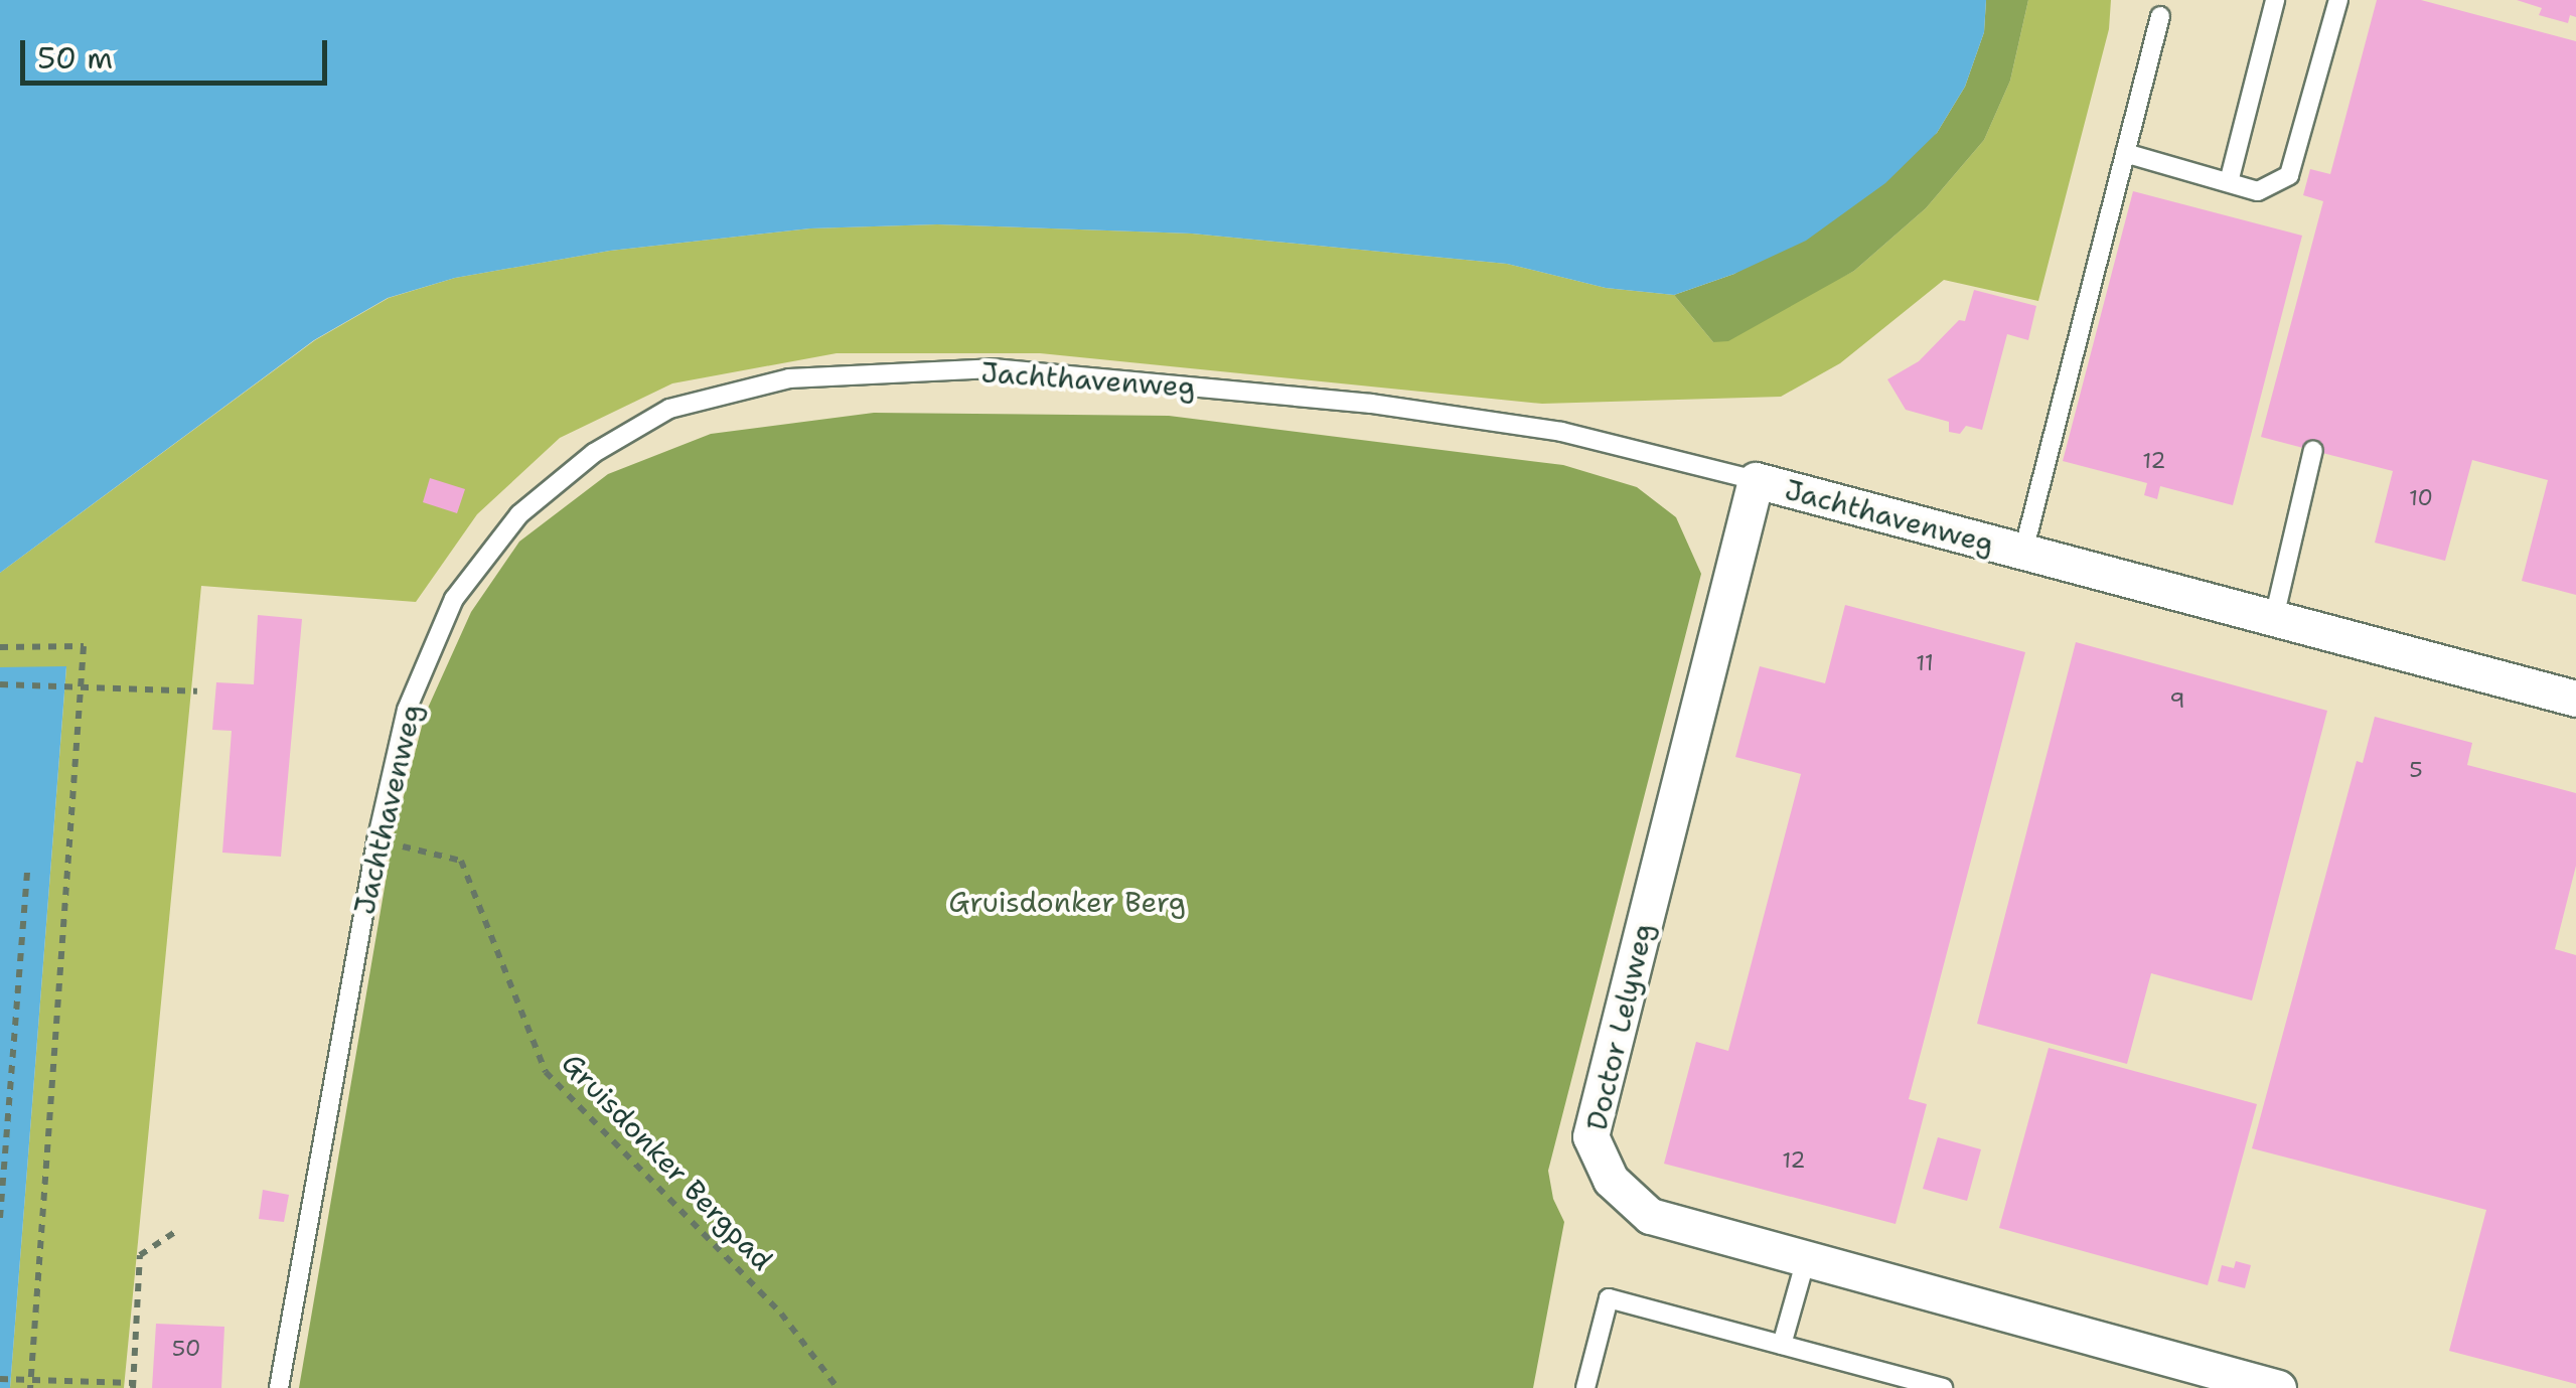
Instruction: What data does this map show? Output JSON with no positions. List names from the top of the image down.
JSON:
{
  "streets": {
    "street": ["Jachthavenweg", "Doctor Lelyweg"],
    "path": ["Gruisdonker Bergpad"]
  },
  "crossings": [
    ["Jachthavenweg", "Doctor Lelyweg"],
    ["Jachthavenweg", "Gruisdonker Bergpad"]
  ],
  "parks": ["Gruisdonker Berg"],
  "house_numbers": [
    "12",
    "10",
    "11",
    "9",
    "5",
    "12",
    "50"
  ],
  "scale_bar": "50 m"
}
